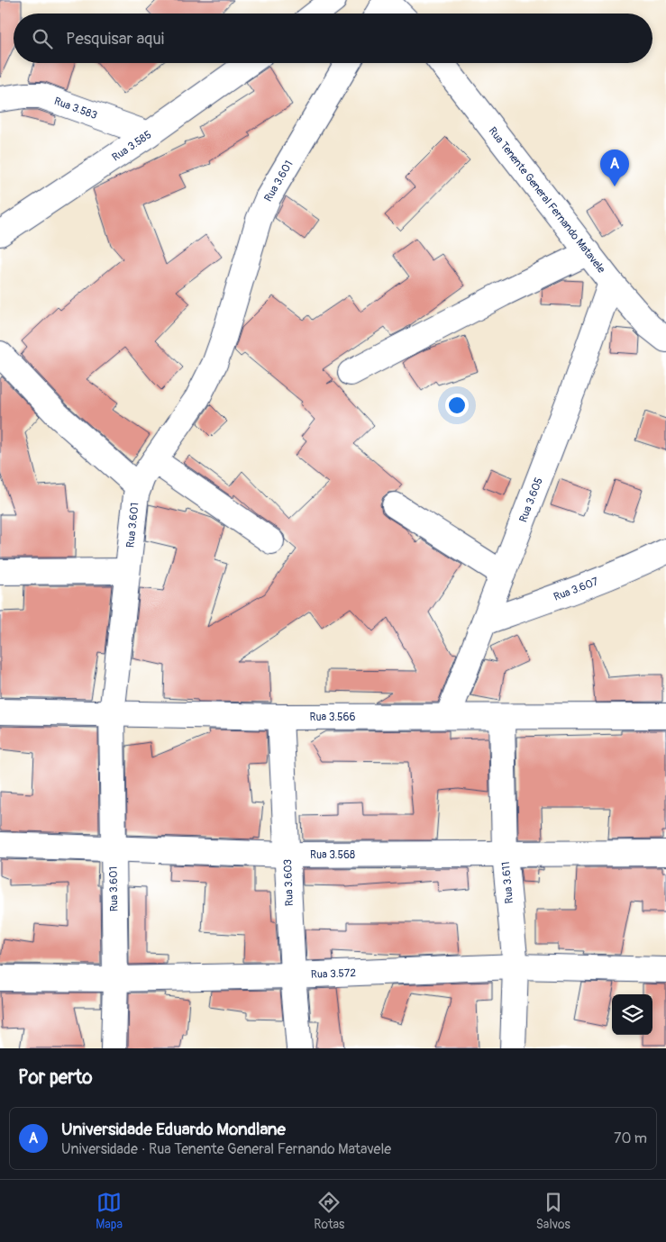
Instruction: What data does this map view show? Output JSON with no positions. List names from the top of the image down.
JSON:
{
  "streets": {
    "street": [
      "Rua 3.583",
      "Rua 3.585",
      "Rua 3.601",
      "Rua Tenente General Fernando Matavele",
      "Rua 3.605",
      "Rua 3.607",
      "Rua 3.566",
      "Rua 3.568",
      "Rua 3.603",
      "Rua 3.611",
      "Rua 3.572"
    ]
  },
  "crossings": [
    ["Rua 3.583", "Rua 3.585"],
    ["Rua 3.601", "Rua 3.566"],
    ["Rua 3.601", "Rua 3.568"],
    ["Rua 3.601", "Rua 3.572"],
    ["Rua Tenente General Fernando Matavele", "Rua 3.605"],
    ["Rua 3.605", "Rua 3.607"],
    ["Rua 3.605", "Rua 3.566"],
    ["Rua 3.566", "Rua 3.603"],
    ["Rua 3.566", "Rua 3.611"],
    ["Rua 3.568", "Rua 3.603"],
    ["Rua 3.568", "Rua 3.611"],
    ["Rua 3.603", "Rua 3.572"],
    ["Rua 3.611", "Rua 3.572"]
  ],
  "page": {
    "search": "Pesquisar aqui",
    "pins": "A",
    "heading": "Por perto",
    "list": [
      {
        "mark": "A",
        "name": "Universidade Eduardo Mondlane",
        "note": "Universidade · Rua Tenente General Fernando Matavele",
        "value": "70 m"
      }
    ],
    "nav": ["Mapa", "Rotas", "Salvos"]
  }
}
